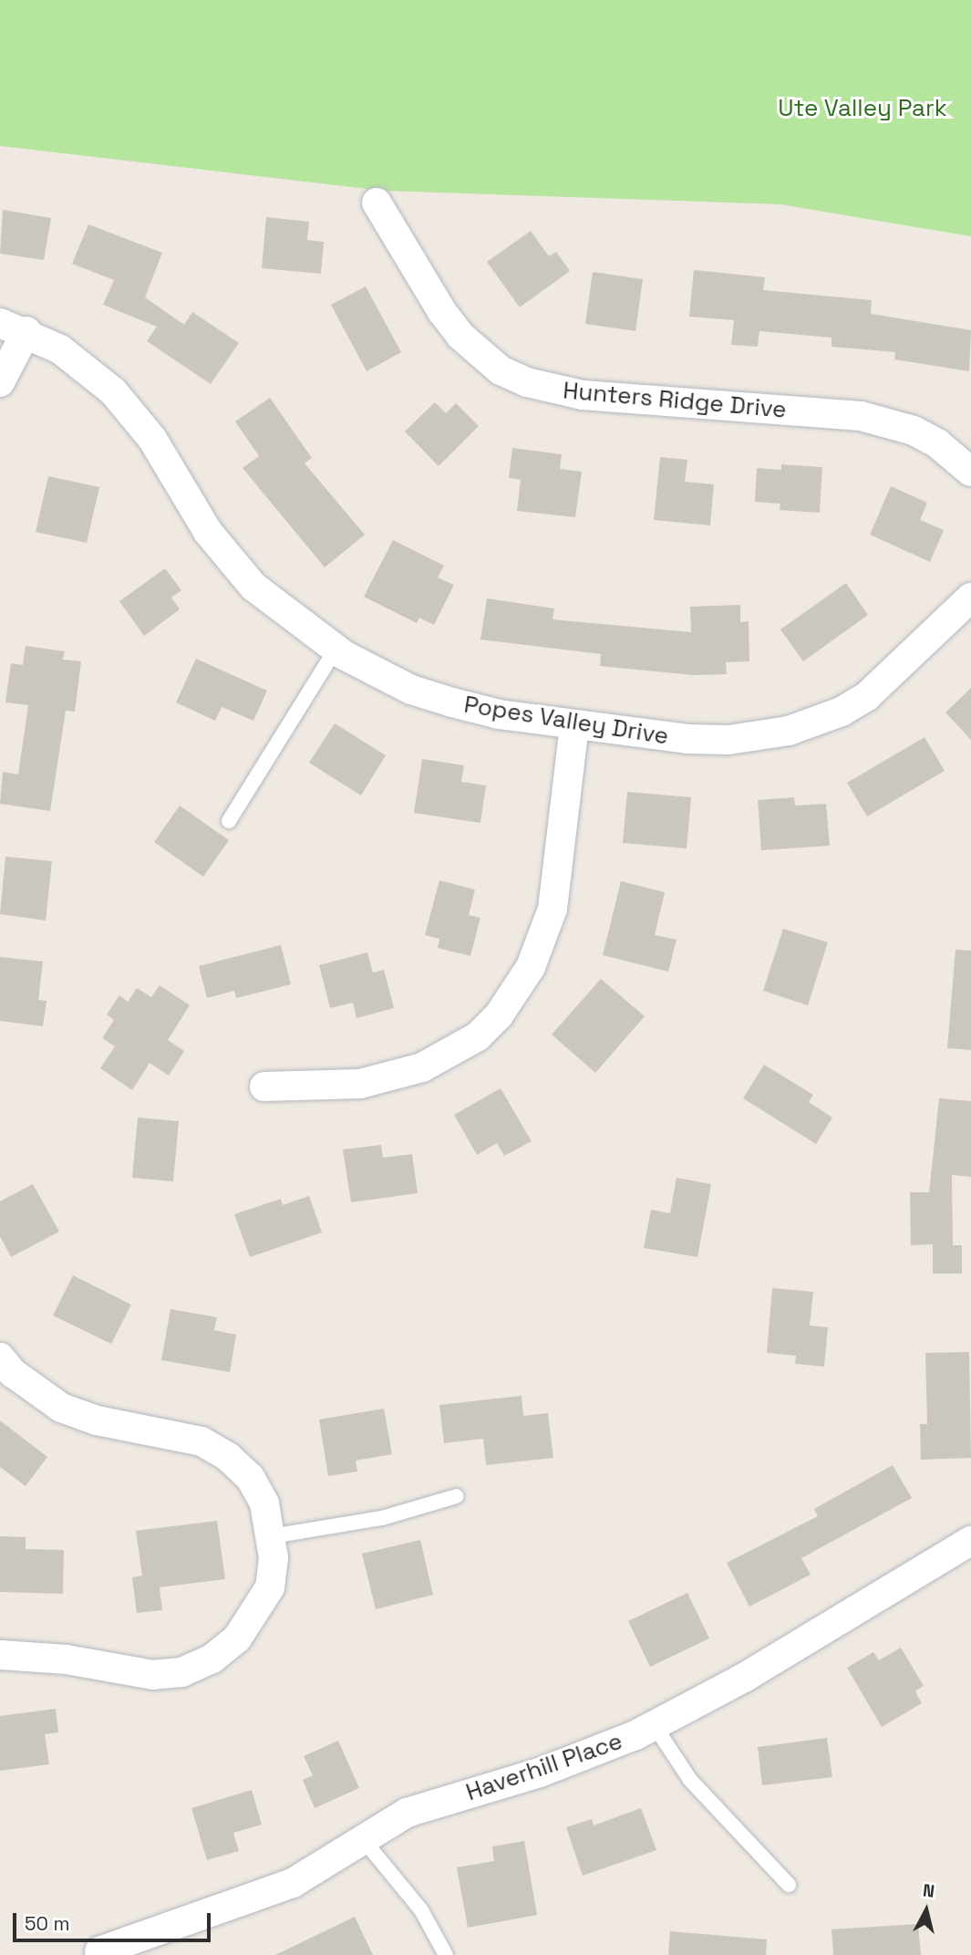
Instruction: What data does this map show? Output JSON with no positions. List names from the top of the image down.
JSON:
{
  "streets": {
    "street": ["Hunters Ridge Drive", "Popes Valley Drive", "Haverhill Place"]
  },
  "parks": ["Ute Valley Park"],
  "scale_bar": "50 m",
  "north": "top"
}
